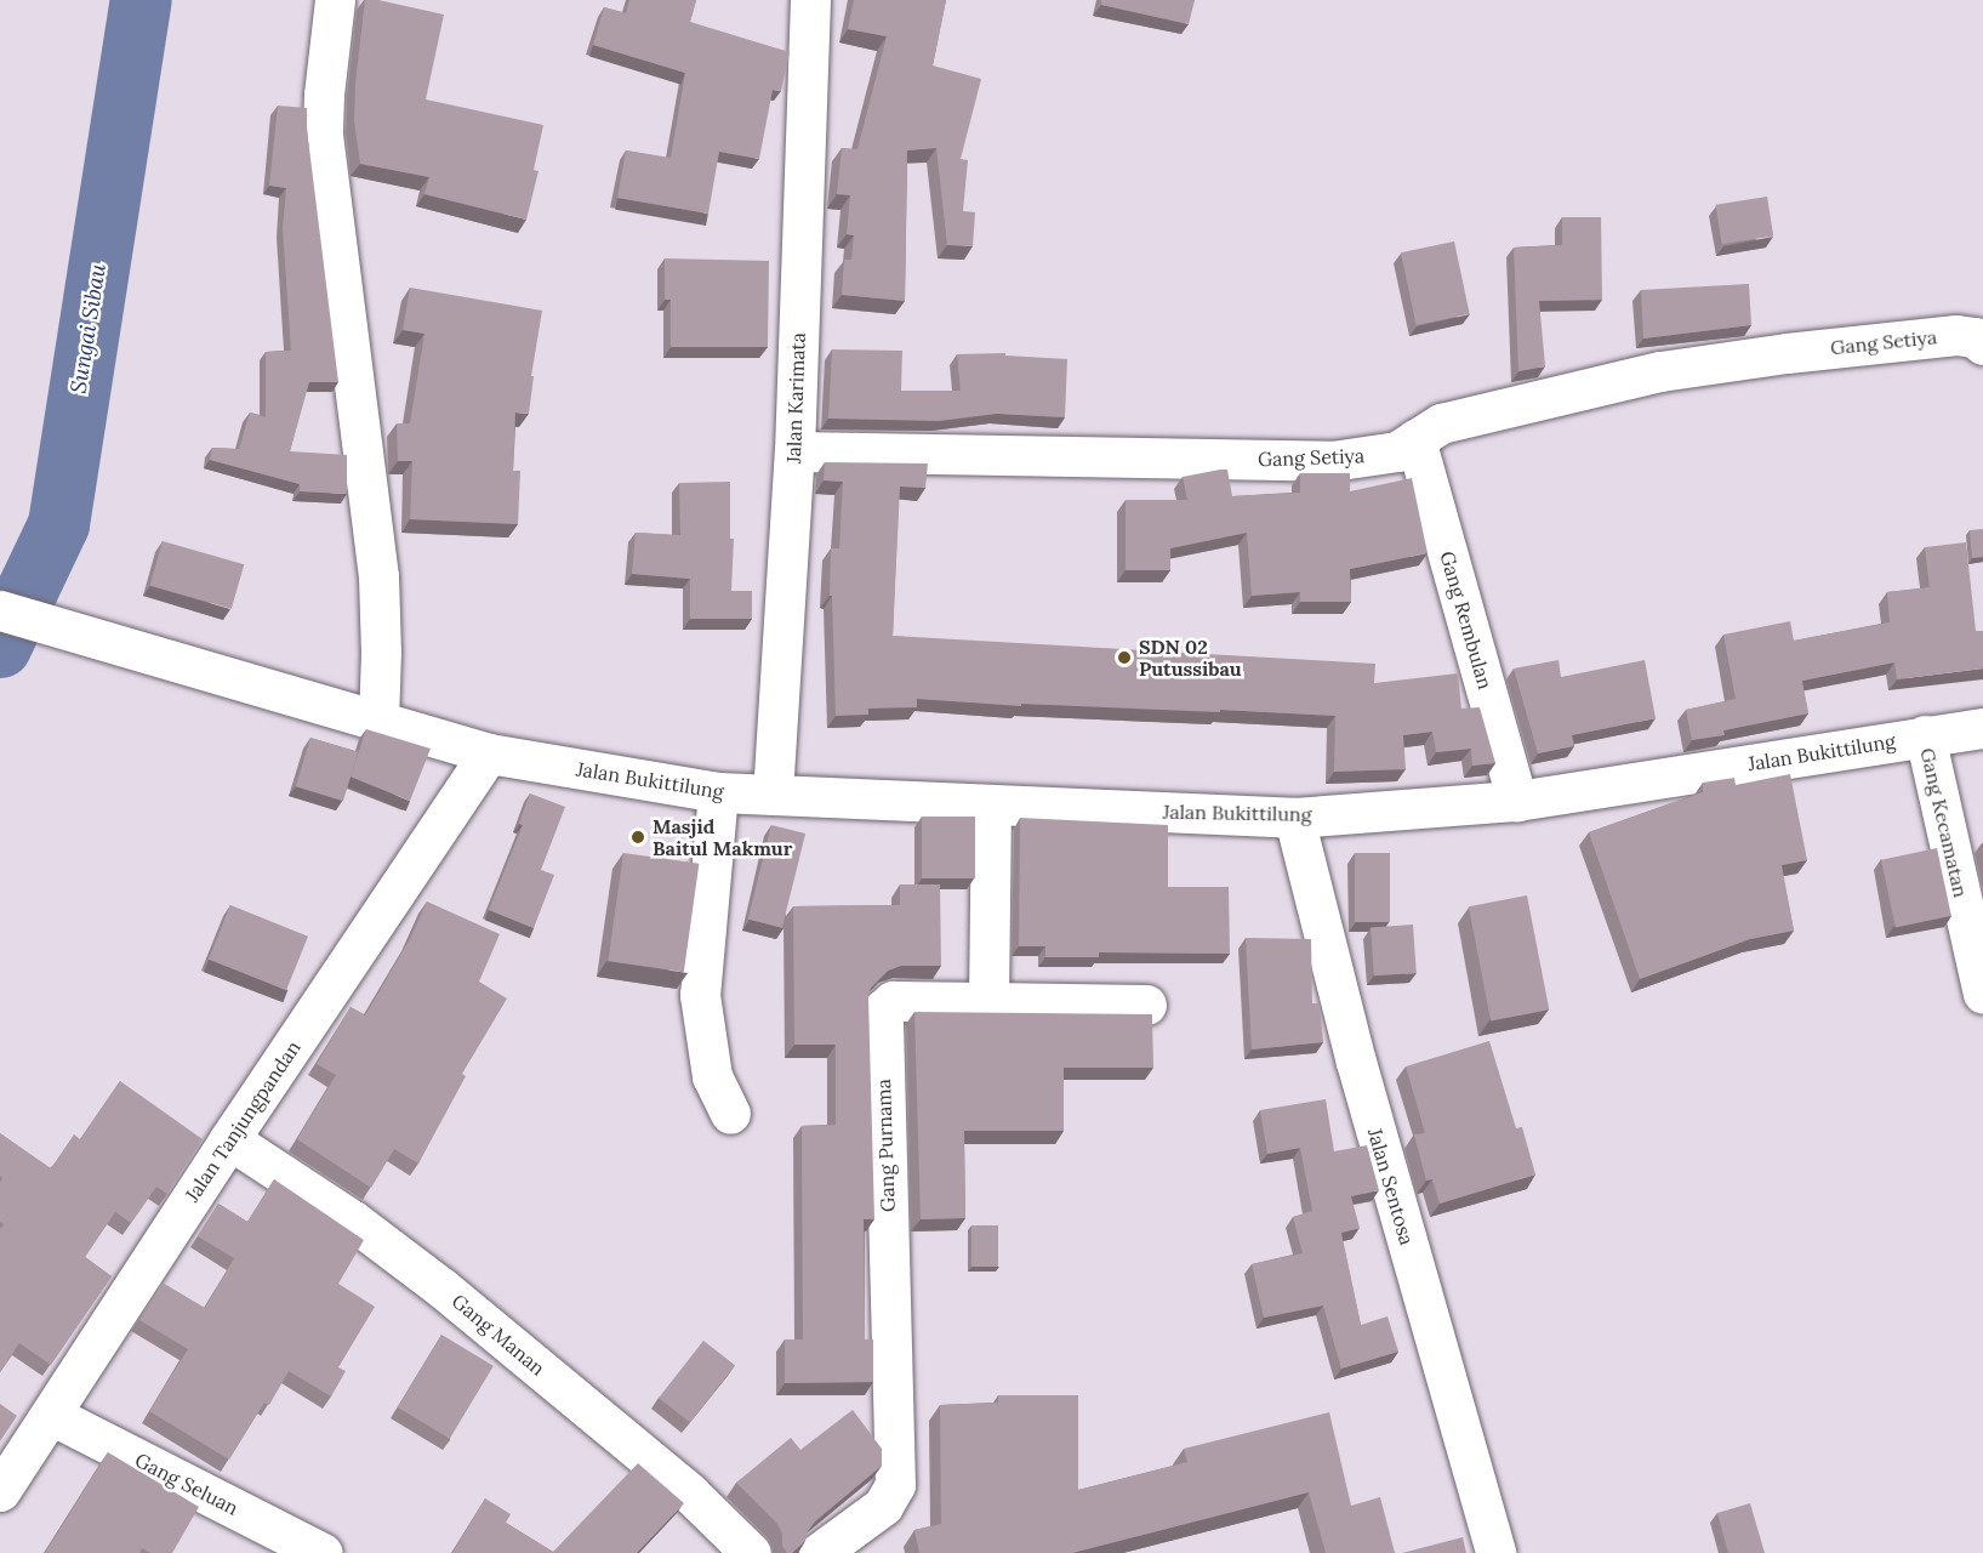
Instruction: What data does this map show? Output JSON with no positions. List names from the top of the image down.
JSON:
{
  "streets": {
    "street": [
      "Gang Setiya",
      "Jalan Karimata",
      "Gang Rembulan",
      "Jalan Bukittilung",
      "Gang Kecamatan",
      "Jalan Tanjungpandan",
      "Gang Purnama",
      "Jalan Sentosa",
      "Gang Manan",
      "Gang Seluan"
    ]
  },
  "crossings": [
    ["Gang Setiya", "Jalan Karimata"],
    ["Gang Setiya", "Gang Rembulan"],
    ["Jalan Karimata", "Jalan Bukittilung"],
    ["Gang Rembulan", "Jalan Bukittilung"],
    ["Jalan Bukittilung", "Gang Kecamatan"],
    ["Jalan Bukittilung", "Jalan Tanjungpandan"],
    ["Jalan Bukittilung", "Jalan Sentosa"],
    ["Jalan Tanjungpandan", "Gang Manan"],
    ["Jalan Tanjungpandan", "Gang Seluan"]
  ],
  "water": ["Sungai Sibau"],
  "places": ["SDN 02 Putussibau", "Masjid Baitul Makmur"]
}
